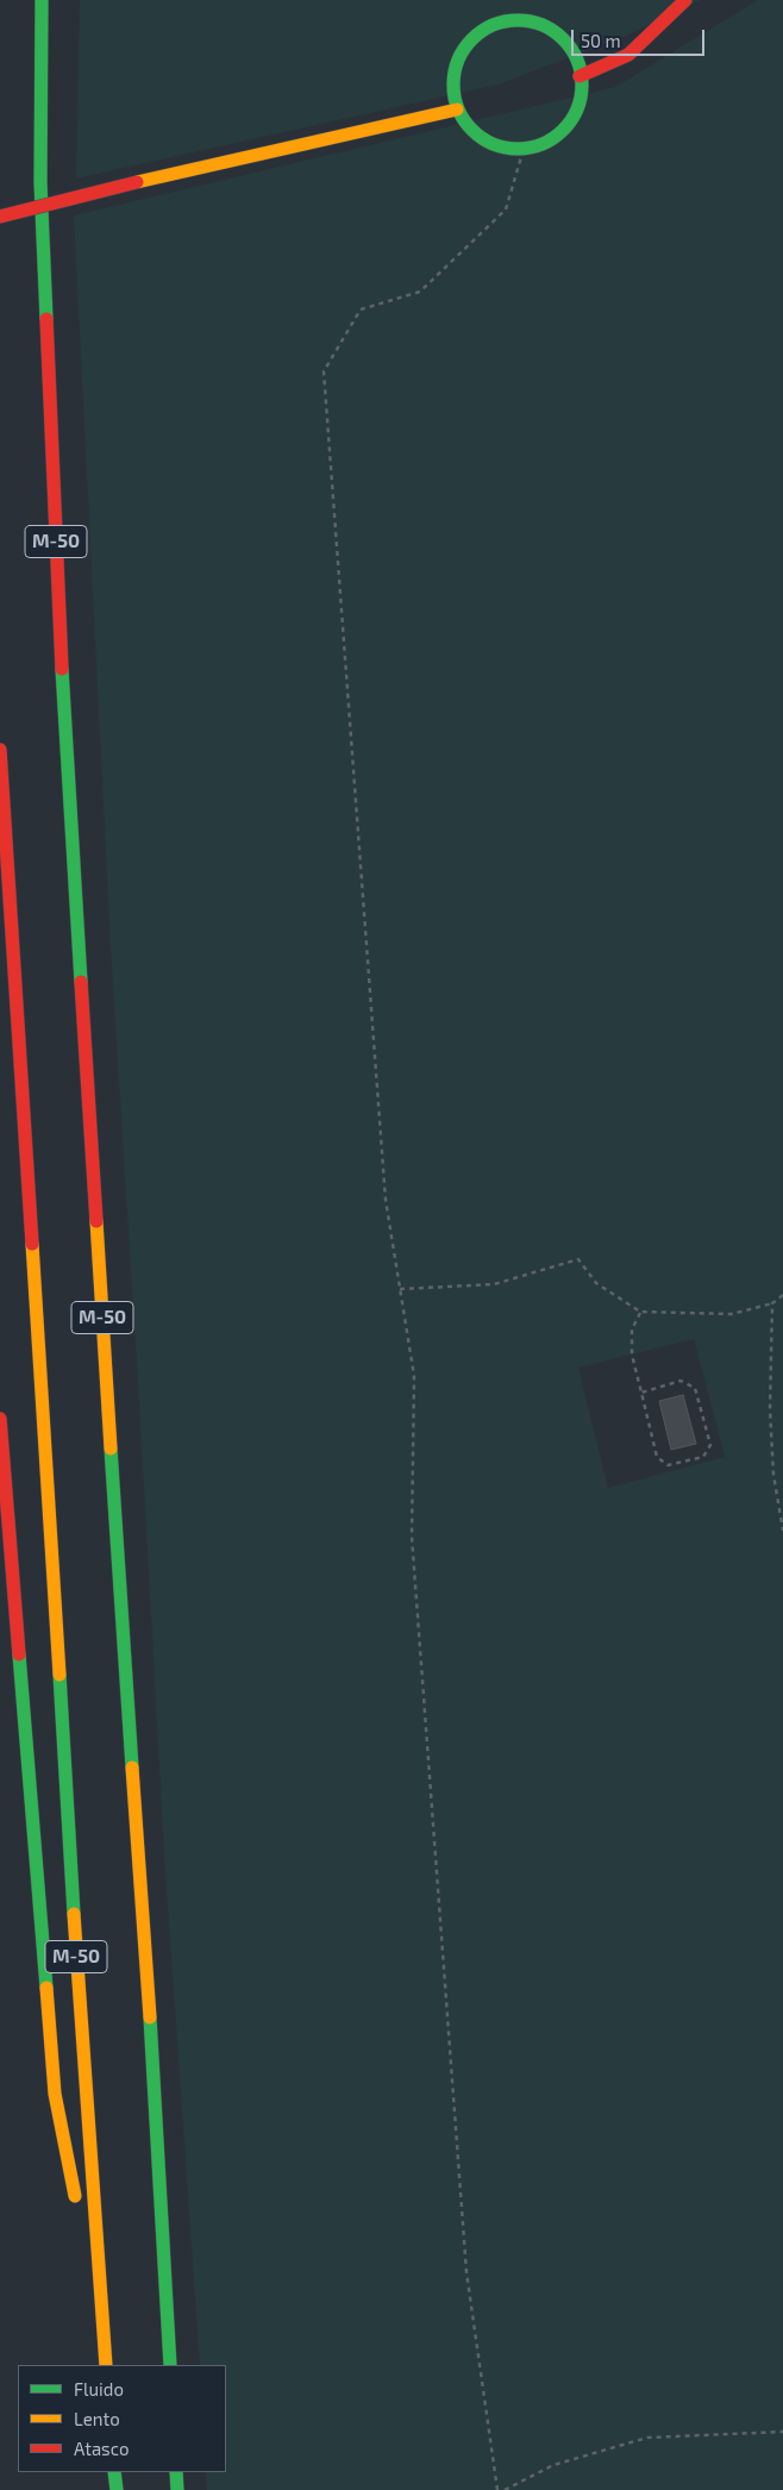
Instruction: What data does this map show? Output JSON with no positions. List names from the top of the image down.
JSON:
{
  "streets": {
    "main road": ["M-50"]
  },
  "legend": ["Fluido", "Lento", "Atasco"],
  "scale_bar": "50 m"
}
